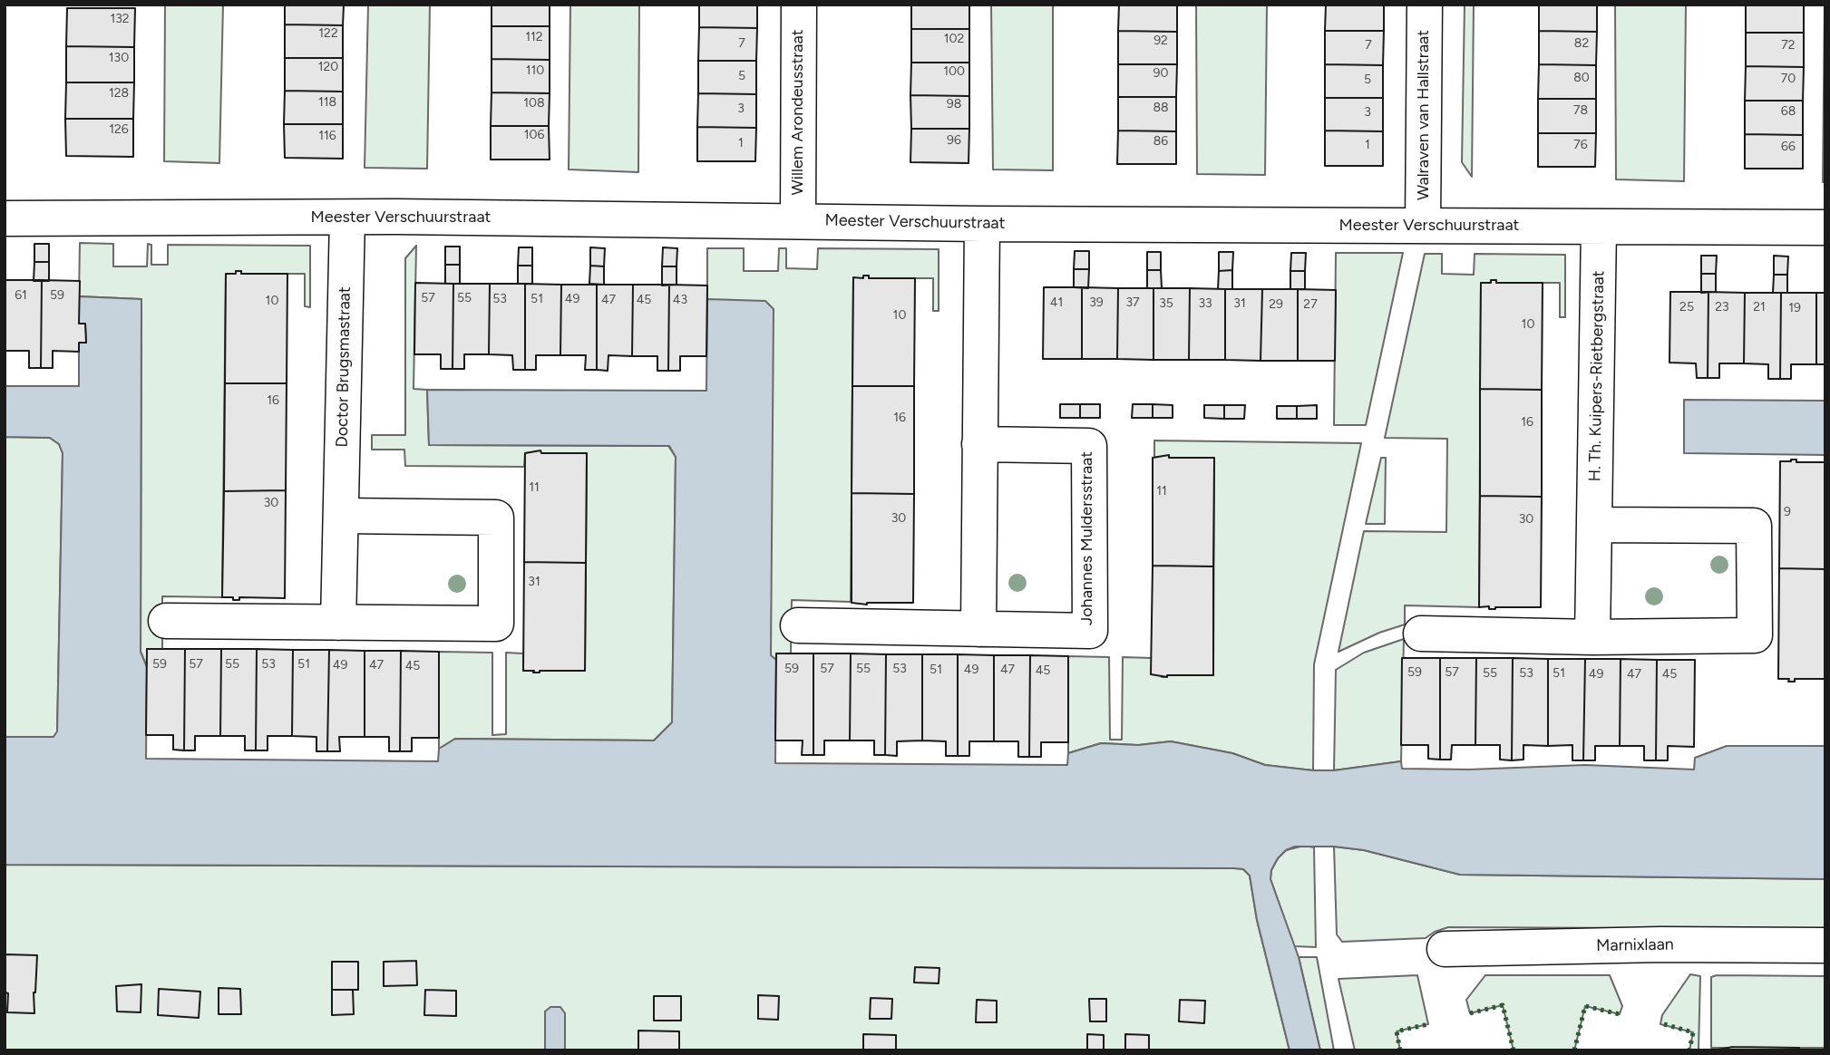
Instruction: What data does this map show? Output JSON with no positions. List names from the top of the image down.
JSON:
{
  "streets": {
    "street": [
      "Willem Arondeusstraat",
      "Walraven van Hallstraat",
      "Meester Verschuurstraat",
      "Doctor Brugsmastraat",
      "H. Th. Kuipers-Rietbergstraat",
      "Johannes Muldersstraat",
      "Marnixlaan"
    ]
  },
  "crossings": [
    ["Willem Arondeusstraat", "Meester Verschuurstraat"],
    ["Walraven van Hallstraat", "Meester Verschuurstraat"],
    ["Meester Verschuurstraat", "Doctor Brugsmastraat"],
    ["Meester Verschuurstraat", "H. Th. Kuipers-Rietbergstraat"]
  ],
  "house_numbers": [
    "132",
    "122",
    "112",
    "102",
    "92",
    "7",
    "82",
    "7",
    "72",
    "130",
    "120",
    "110",
    "100",
    "90",
    "5",
    "80",
    "70",
    "5",
    "128",
    "118",
    "108",
    "98",
    "88",
    "3",
    "78",
    "68",
    "3",
    "126",
    "106",
    "116",
    "96",
    "86",
    "1",
    "1",
    "76",
    "66",
    "61",
    "59",
    "57",
    "55",
    "53",
    "51",
    "49",
    "47",
    "45",
    "43",
    "10",
    "41",
    "39",
    "37",
    "35",
    "33",
    "31",
    "29",
    "27",
    "25",
    "23",
    "21",
    "19",
    "10",
    "10",
    "16",
    "16",
    "16",
    "11",
    "11",
    "30",
    "9",
    "30",
    "30",
    "31",
    "59",
    "57",
    "55",
    "53",
    "51",
    "49",
    "47",
    "45",
    "59",
    "57",
    "55",
    "53",
    "51",
    "49",
    "47",
    "45",
    "59",
    "57",
    "55",
    "53",
    "51",
    "49",
    "47",
    "45"
  ]
}
